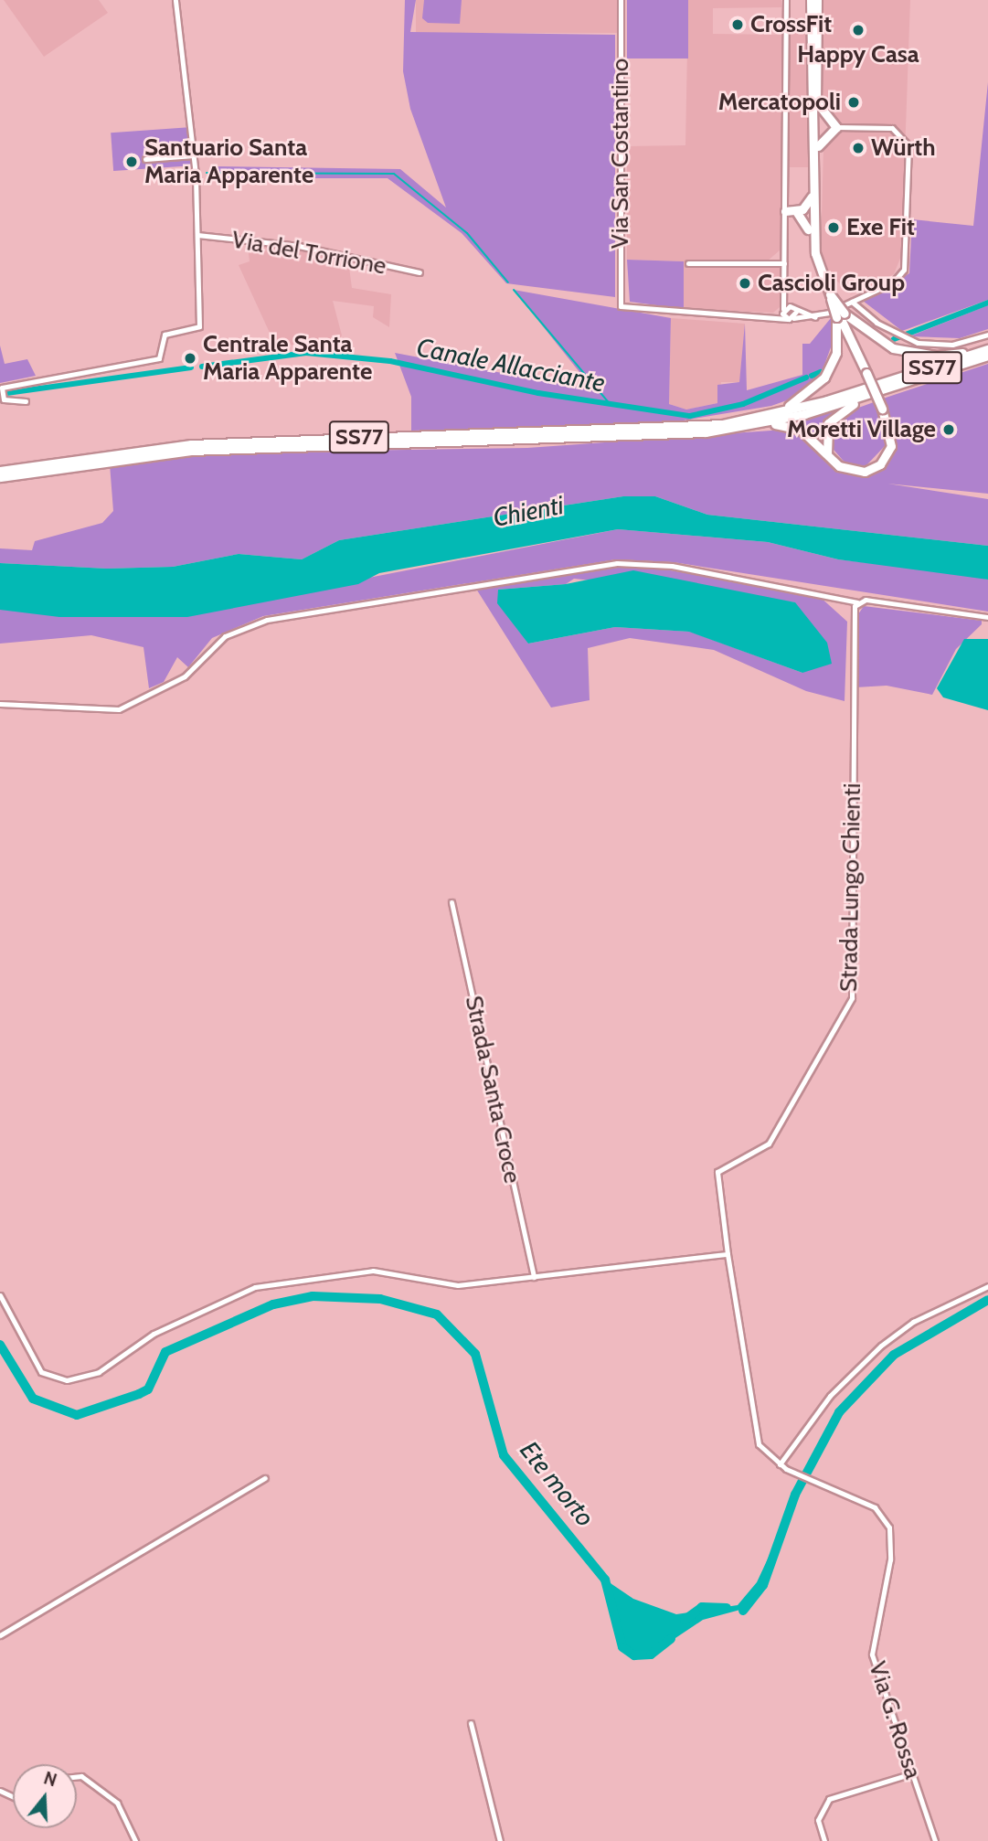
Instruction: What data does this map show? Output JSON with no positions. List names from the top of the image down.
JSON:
{
  "streets": {
    "main road": ["SS77"],
    "street": [
      "Via San Costantino",
      "Via del Torrione",
      "Strada Lungo Chienti",
      "Strada Santa Croce",
      "Via G. Rossa"
    ]
  },
  "water": ["Canale Allacciante", "Chienti", "Ete morto"],
  "places": [
    "CrossFit",
    "Happy Casa",
    "Mercatopoli",
    "Würth",
    "Santuario Santa Maria Apparente",
    "Exe Fit",
    "Cascioli Group",
    "Centrale Santa Maria Apparente",
    "Moretti Village"
  ],
  "north": "top"
}
